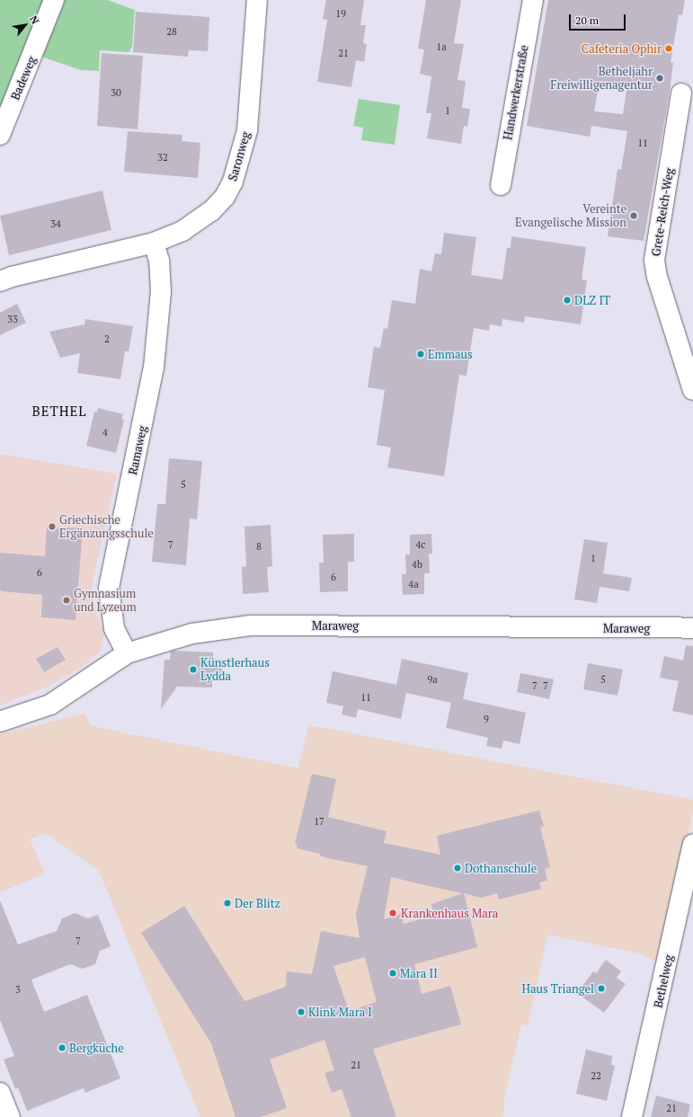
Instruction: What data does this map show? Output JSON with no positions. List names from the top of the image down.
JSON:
{
  "streets": {
    "street": [
      "Badeweg",
      "Handwerkerstraße",
      "Saronweg",
      "Grete-Reich-Weg",
      "Ramaweg",
      "Maraweg",
      "Bethelweg"
    ]
  },
  "crossings": [
    ["Saronweg", "Ramaweg"],
    ["Ramaweg", "Maraweg"]
  ],
  "districts": ["BETHEL"],
  "places": [
    "Cafeteria Ophir",
    "Betheljahr Freiwilligenagentur",
    "Vereinte Evangelische Mission",
    "DLZ IT",
    "Emmaus",
    "Griechische Ergänzungsschule",
    "Gymnasium und Lyzeum",
    "Künstlerhaus Lydda",
    "Dothanschule",
    "Der Blitz",
    "Krankenhaus Mara",
    "Mara II",
    "Haus Triangel",
    "Klink Mara I",
    "Bergküche"
  ],
  "house_numbers": [
    "19",
    "28",
    "1a",
    "21",
    "30",
    "1",
    "11",
    "32",
    "34",
    "33",
    "2",
    "4",
    "5",
    "7",
    "4c",
    "8",
    "1",
    "4b",
    "6",
    "6",
    "4a",
    "9a",
    "5",
    "7",
    "7",
    "11",
    "9",
    "17",
    "7",
    "3",
    "21",
    "22",
    "21"
  ],
  "scale_bar": "20 m",
  "north": "top right"
}
